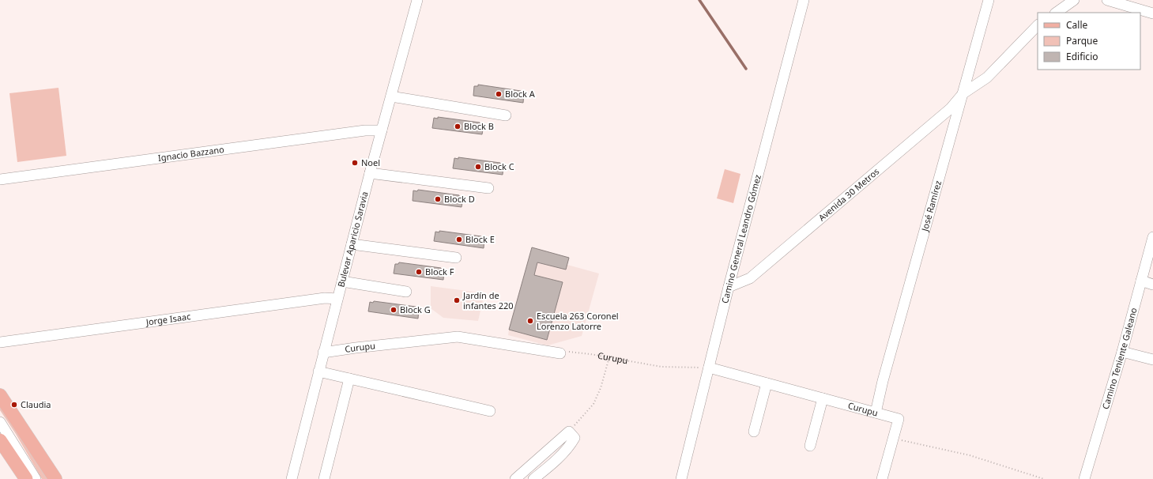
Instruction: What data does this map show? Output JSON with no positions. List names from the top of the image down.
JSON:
{
  "streets": {
    "street": [
      "Ignacio Bazzano",
      "Avenida 30 Metros",
      "José Ramírez",
      "Bulevar Aparicio Saravia",
      "Camino General Leandro Gómez",
      "Jorge Isaac",
      "Curupu",
      "Camino Teniente Galeano"
    ]
  },
  "crossings": [
    ["Ignacio Bazzano", "Bulevar Aparicio Saravia"],
    ["Avenida 30 Metros", "José Ramírez"],
    ["Avenida 30 Metros", "Camino General Leandro Gómez"],
    ["José Ramírez", "Curupu"],
    ["Bulevar Aparicio Saravia", "Jorge Isaac"],
    ["Bulevar Aparicio Saravia", "Curupu"],
    ["Camino General Leandro Gómez", "Curupu"]
  ],
  "places": [
    "Block A",
    "Block B",
    "Noel",
    "Block C",
    "Block D",
    "Block E",
    "Block F",
    "Jardín de infantes 220",
    "Block G",
    "Escuela 263 Coronel Lorenzo Latorre",
    "Claudia"
  ],
  "legend": ["Calle", "Parque", "Edificio"]
}
